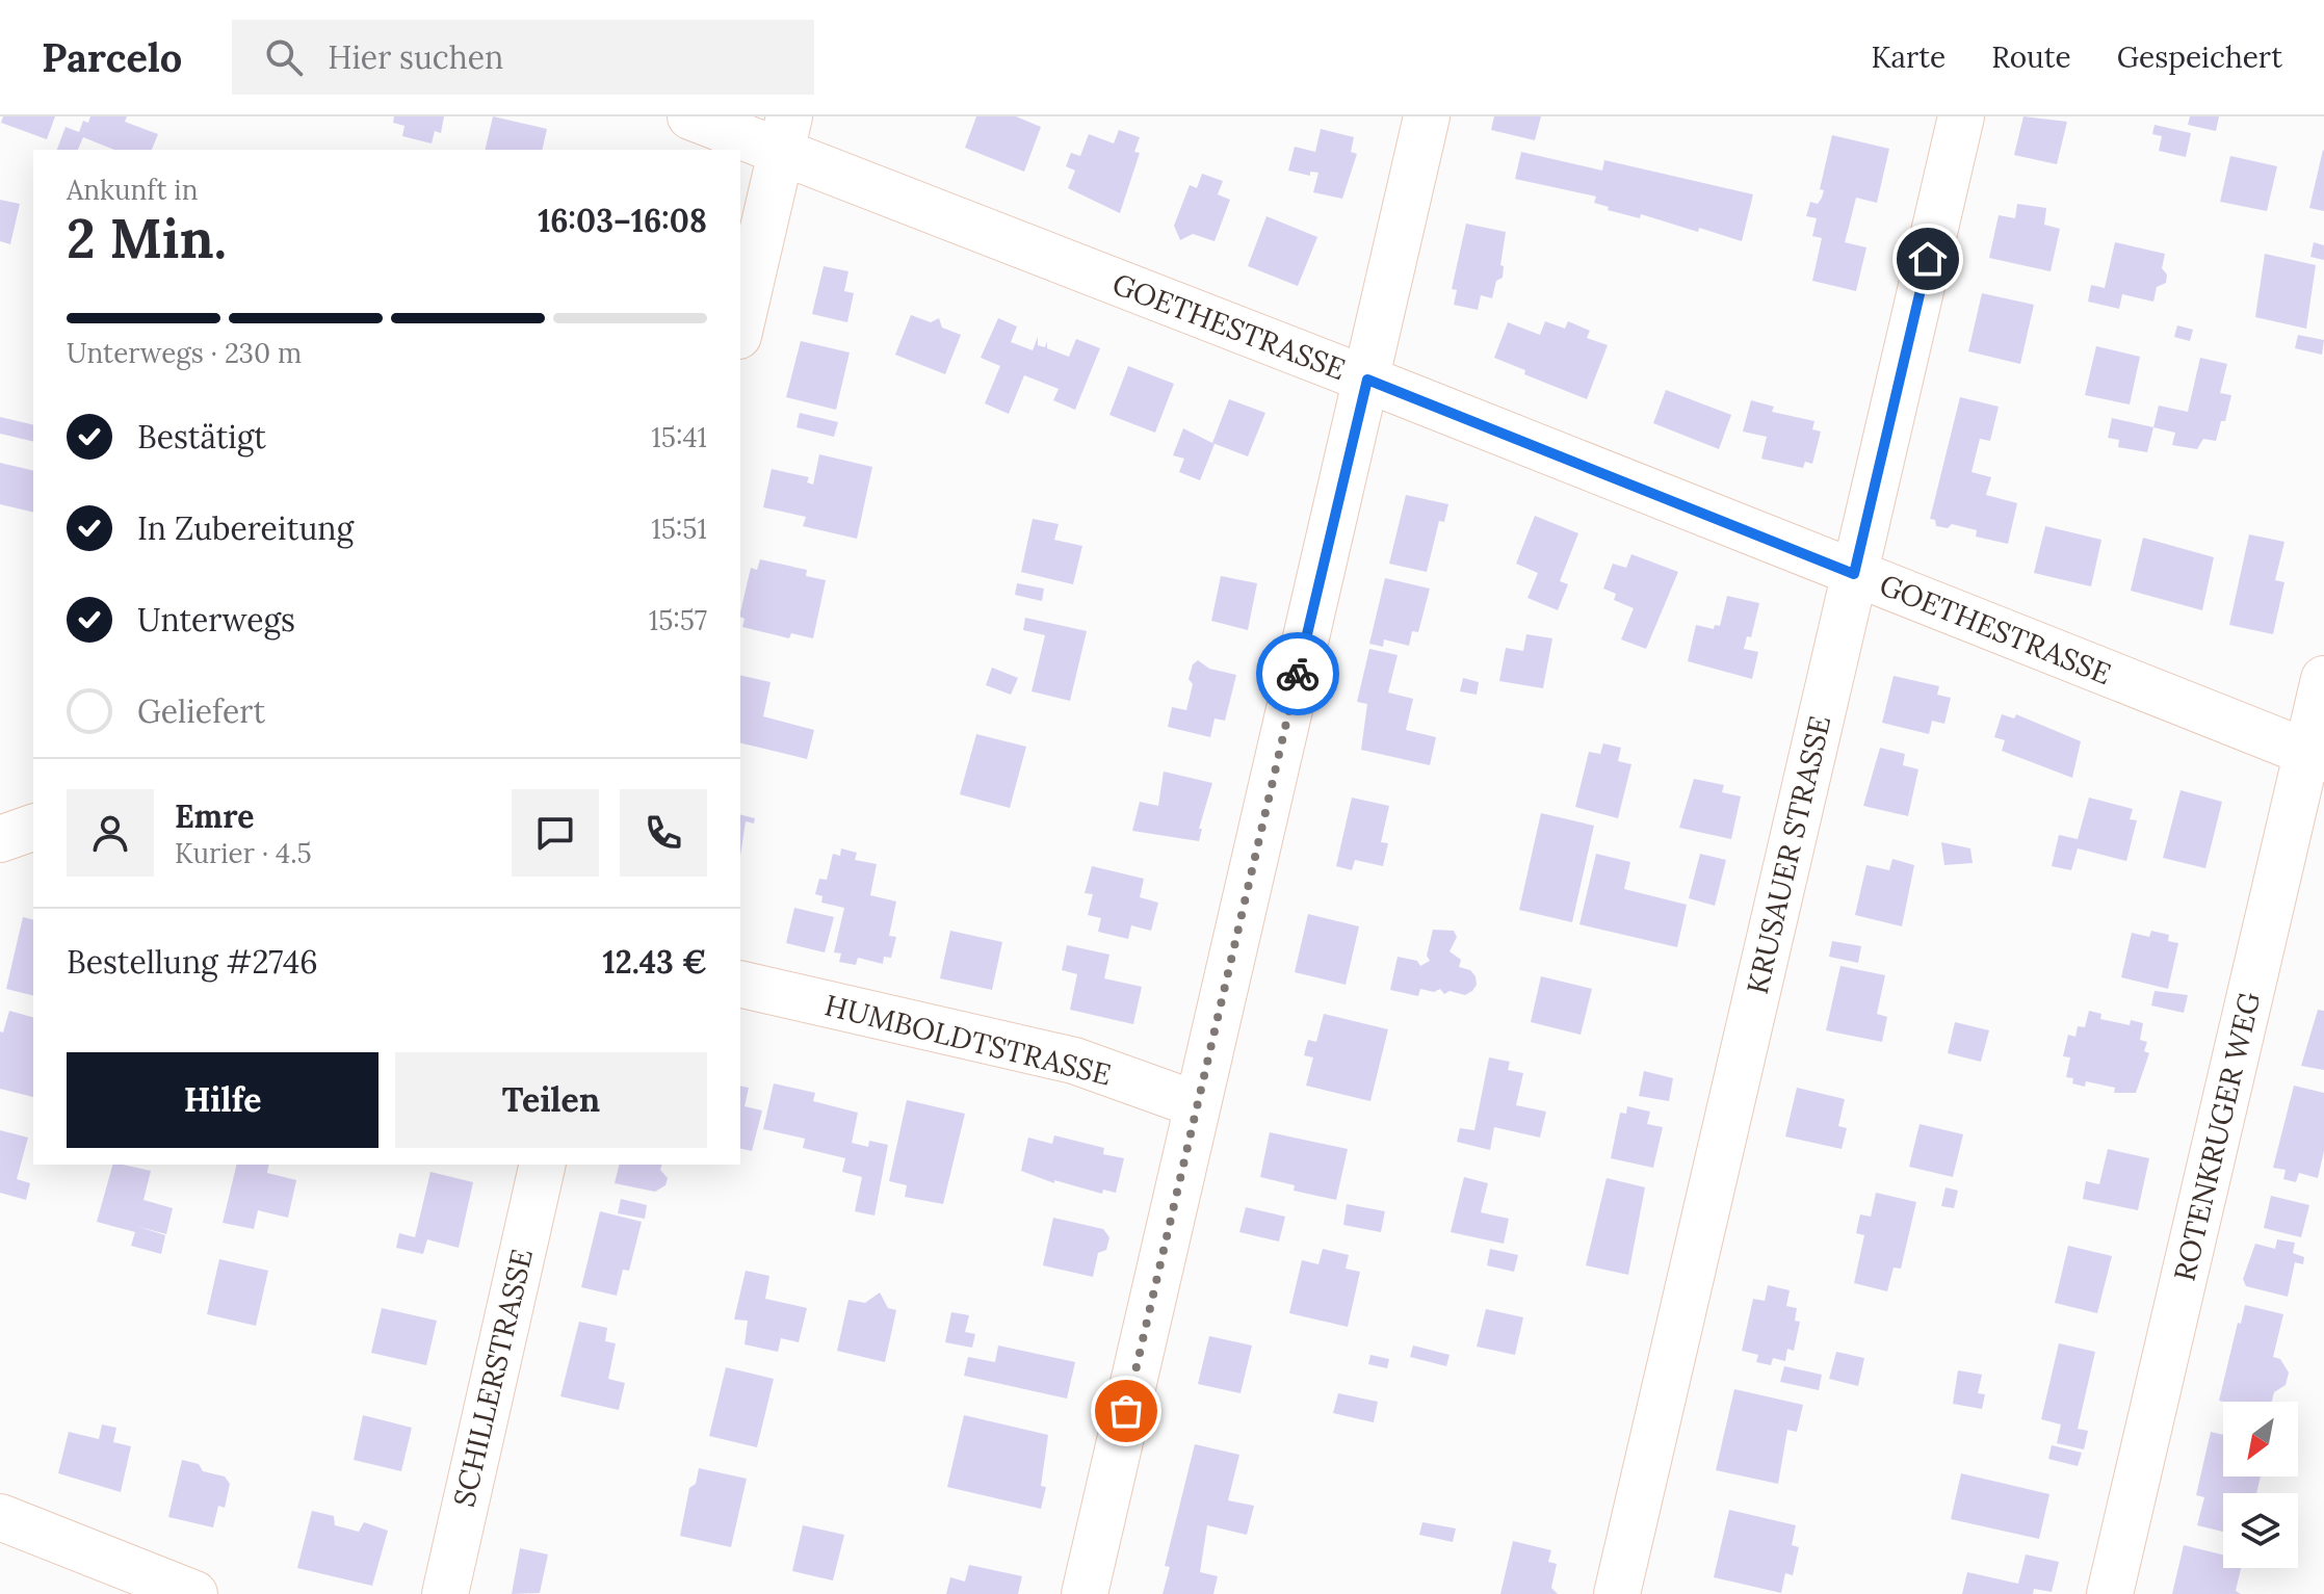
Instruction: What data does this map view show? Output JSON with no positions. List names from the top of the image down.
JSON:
{
  "streets": {
    "street": [
      "GOETHESTRASSE",
      "KRUSAUER STRASSE",
      "HUMBOLDTSTRASSE",
      "ROTENKRUGER WEG",
      "SCHILLERSTRASSE"
    ]
  },
  "crossings": [
    ["GOETHESTRASSE", "KRUSAUER STRASSE"],
    ["GOETHESTRASSE", "ROTENKRUGER WEG"]
  ],
  "north": "bottom left",
  "page": {
    "header": "Parcelo",
    "search": "Hier suchen",
    "nav": ["Karte", "Route", "Gespeichert"],
    "heading": ["2 Min.", "Ankunft in", "16:03–16:08"],
    "panel": [
      "Emre",
      "Kurier · 4.5",
      "Bestellung #2746",
      "12.43 €"
    ],
    "bar": "Unterwegs · 230 m",
    "list": [
      ["Bestätigt", "15:41"],
      ["In Zubereitung", "15:51"],
      ["Unterwegs", "15:57"],
      "Geliefert"
    ],
    "buttons": ["Hilfe", "Teilen"]
  }
}
